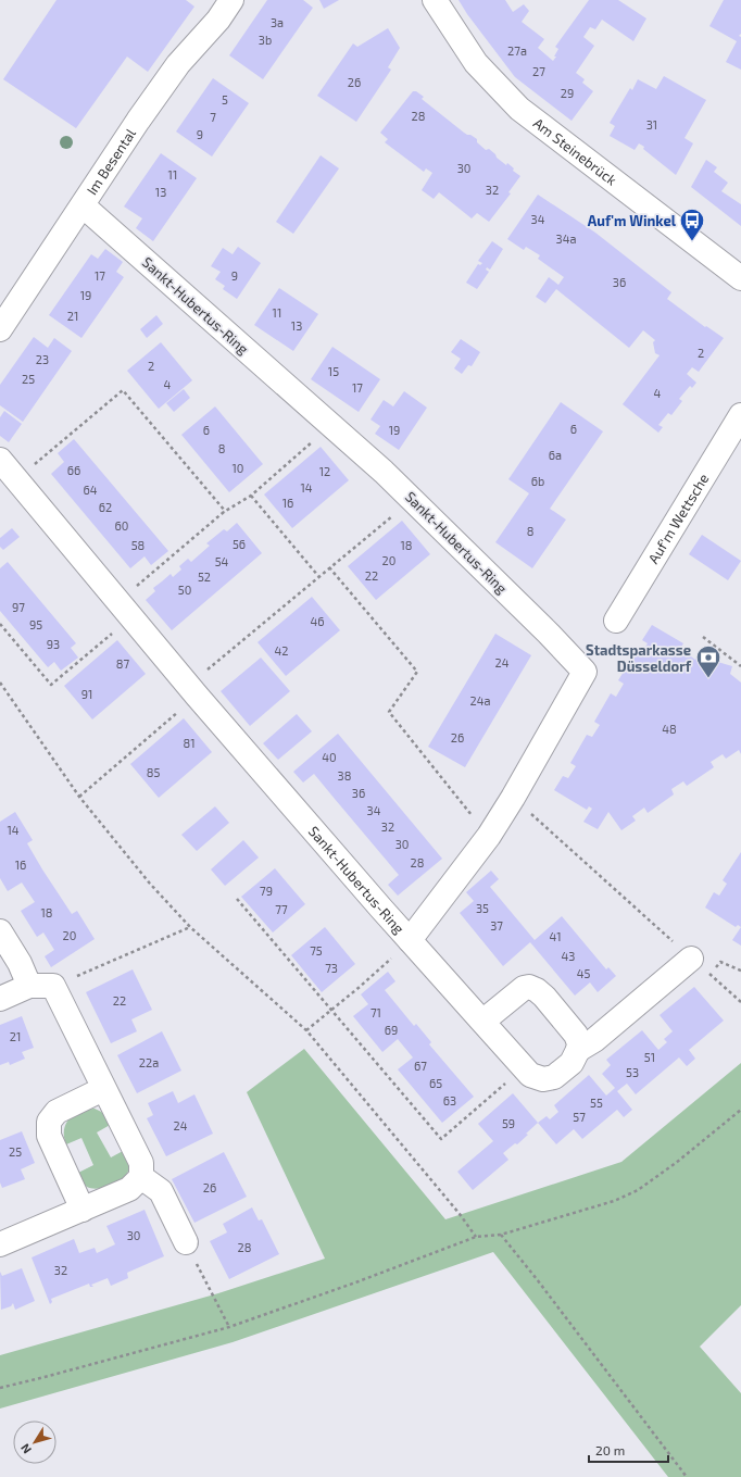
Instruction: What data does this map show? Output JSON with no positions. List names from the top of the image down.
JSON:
{
  "streets": {
    "street": [
      "Am Steinebrück",
      "Im Besental",
      "Sankt-Hubertus-Ring",
      "Auf'm Wettsche"
    ]
  },
  "crossings": [
    ["Im Besental", "Sankt-Hubertus-Ring"]
  ],
  "places": {
    "bus stop": ["Auf'm Winkel"],
    "bank": ["Stadtsparkasse Düsseldorf"]
  },
  "house_numbers": [
    "3a",
    "3b",
    "27a",
    "27",
    "26",
    "29",
    "5",
    "28",
    "7",
    "31",
    "9",
    "30",
    "11",
    "32",
    "13",
    "34",
    "34a",
    "17",
    "9",
    "36",
    "19",
    "11",
    "21",
    "13",
    "2",
    "23",
    "2",
    "15",
    "25",
    "4",
    "17",
    "4",
    "6",
    "6",
    "19",
    "8",
    "6a",
    "10",
    "66",
    "12",
    "6b",
    "14",
    "64",
    "16",
    "62",
    "60",
    "8",
    "56",
    "58",
    "18",
    "20",
    "54",
    "22",
    "52",
    "50",
    "97",
    "46",
    "95",
    "93",
    "42",
    "24",
    "87",
    "91",
    "24a",
    "48",
    "26",
    "81",
    "40",
    "85",
    "38",
    "36",
    "34",
    "32",
    "14",
    "30",
    "28",
    "16",
    "79",
    "35",
    "77",
    "18",
    "37",
    "20",
    "41",
    "75",
    "43",
    "73",
    "45",
    "22",
    "71",
    "69",
    "21",
    "51",
    "22a",
    "67",
    "53",
    "65",
    "63",
    "55",
    "57",
    "59",
    "24",
    "25",
    "26",
    "30",
    "28",
    "32"
  ],
  "scale_bar": "20 m",
  "north": "bottom left"
}
